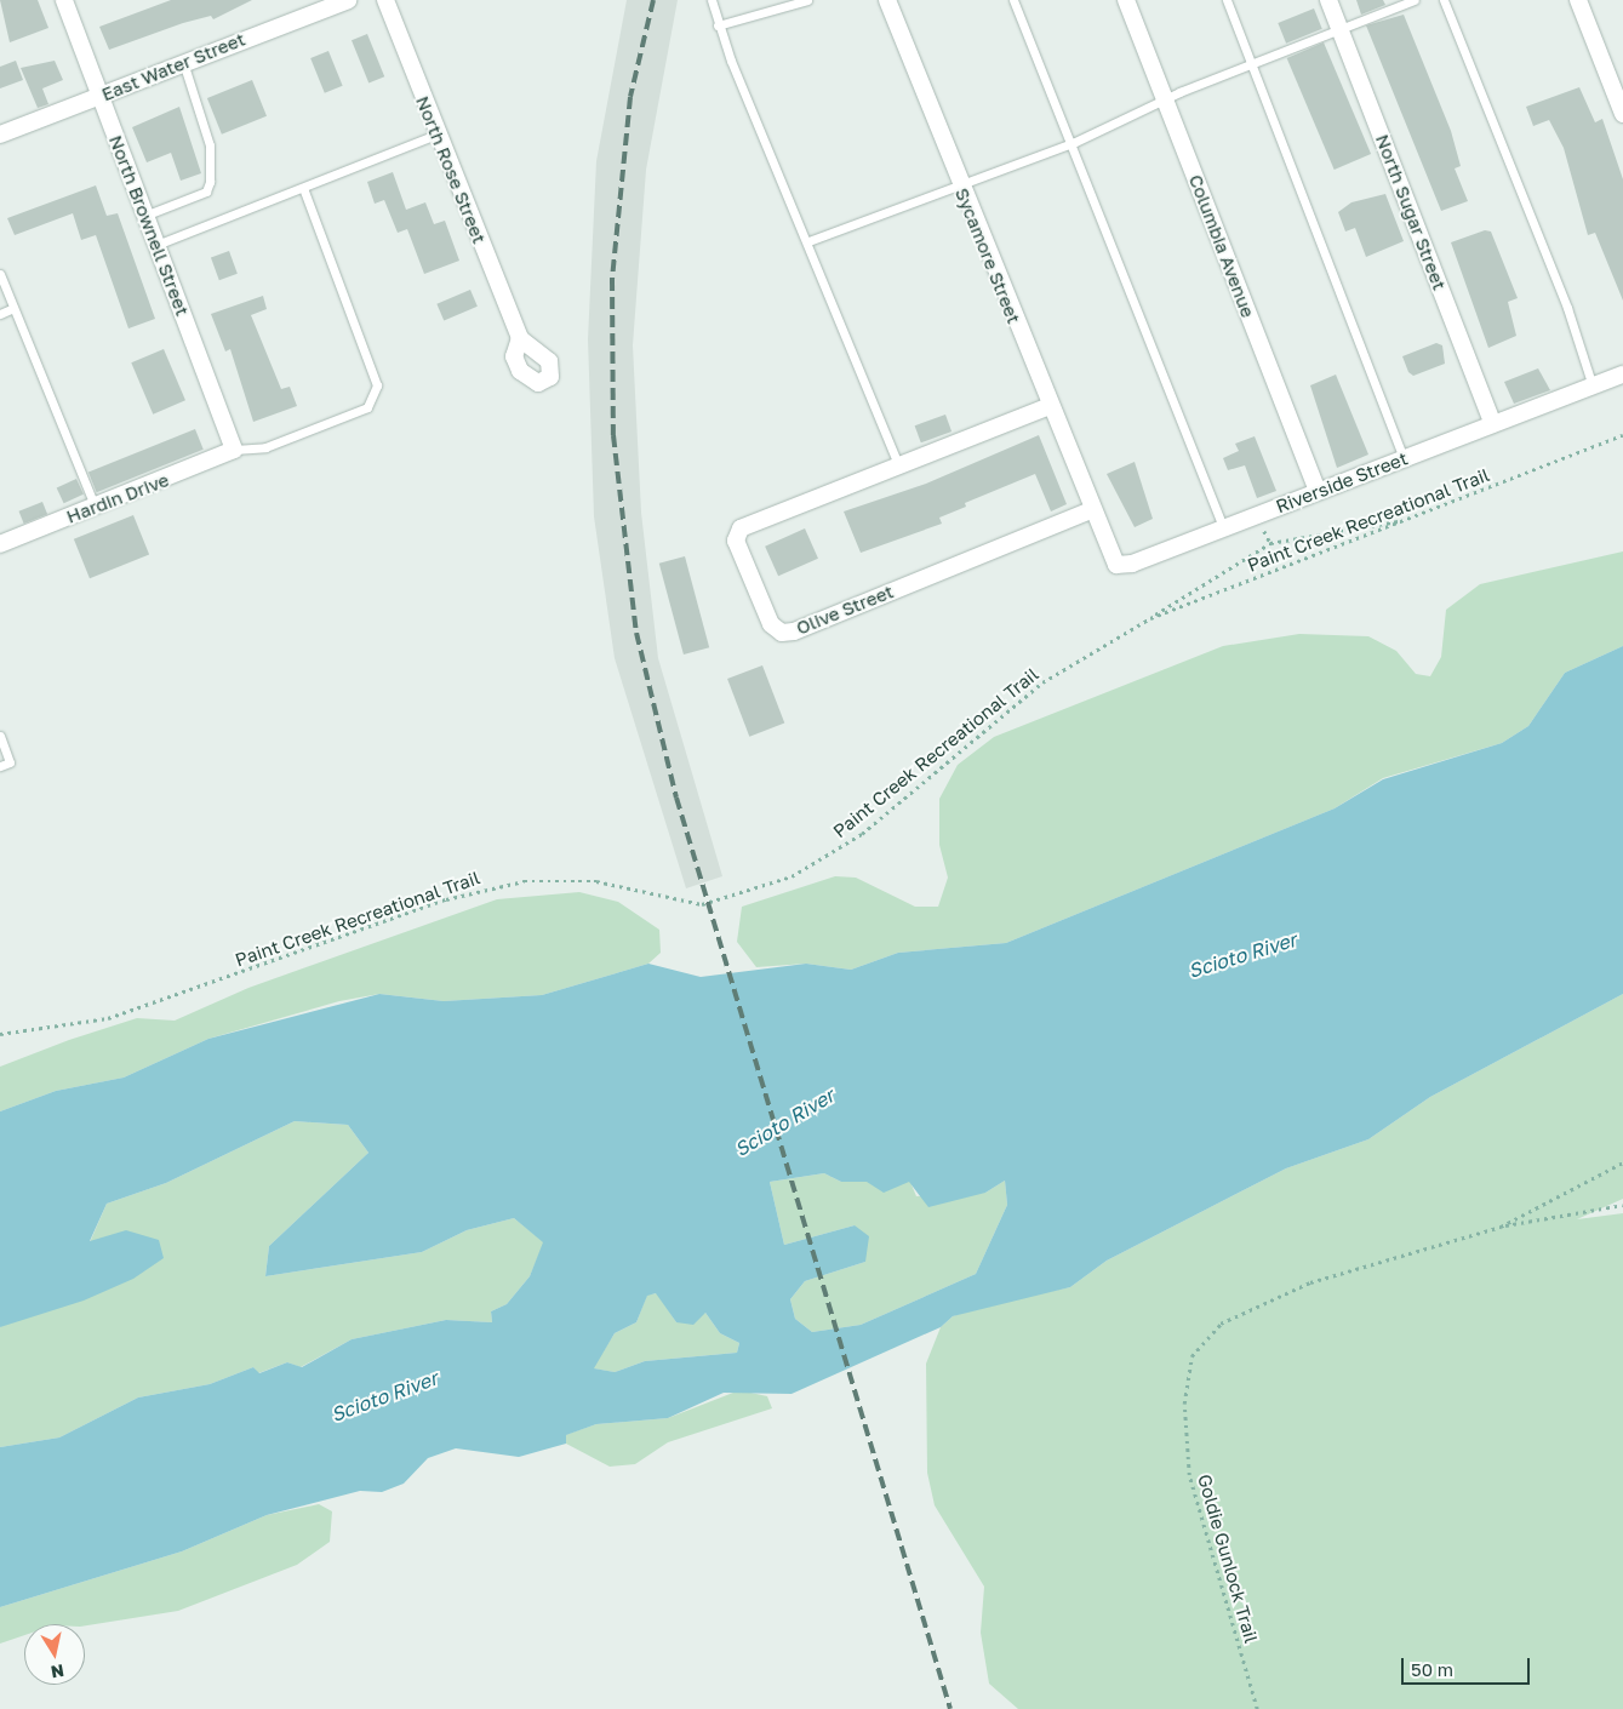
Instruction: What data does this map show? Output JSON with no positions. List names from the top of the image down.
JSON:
{
  "streets": {
    "street": [
      "East Water Street",
      "North Rose Street",
      "North Sugar Street",
      "North Brownell Street",
      "Columbia Avenue",
      "Sycamore Street",
      "Riverside Street",
      "Hardin Drive",
      "Olive Street"
    ],
    "path": ["Paint Creek Recreational Trail", "Goldie Gunlock Trail"]
  },
  "crossings": [
    ["East Water Street", "North Brownell Street"],
    ["North Sugar Street", "Riverside Street"],
    ["North Brownell Street", "Hardin Drive"],
    ["Columbia Avenue", "Riverside Street"],
    ["Sycamore Street", "Riverside Street"],
    ["Sycamore Street", "Olive Street"],
    ["Riverside Street", "Olive Street"]
  ],
  "water": ["Scioto River"],
  "scale_bar": "50 m",
  "north": "bottom"
}
